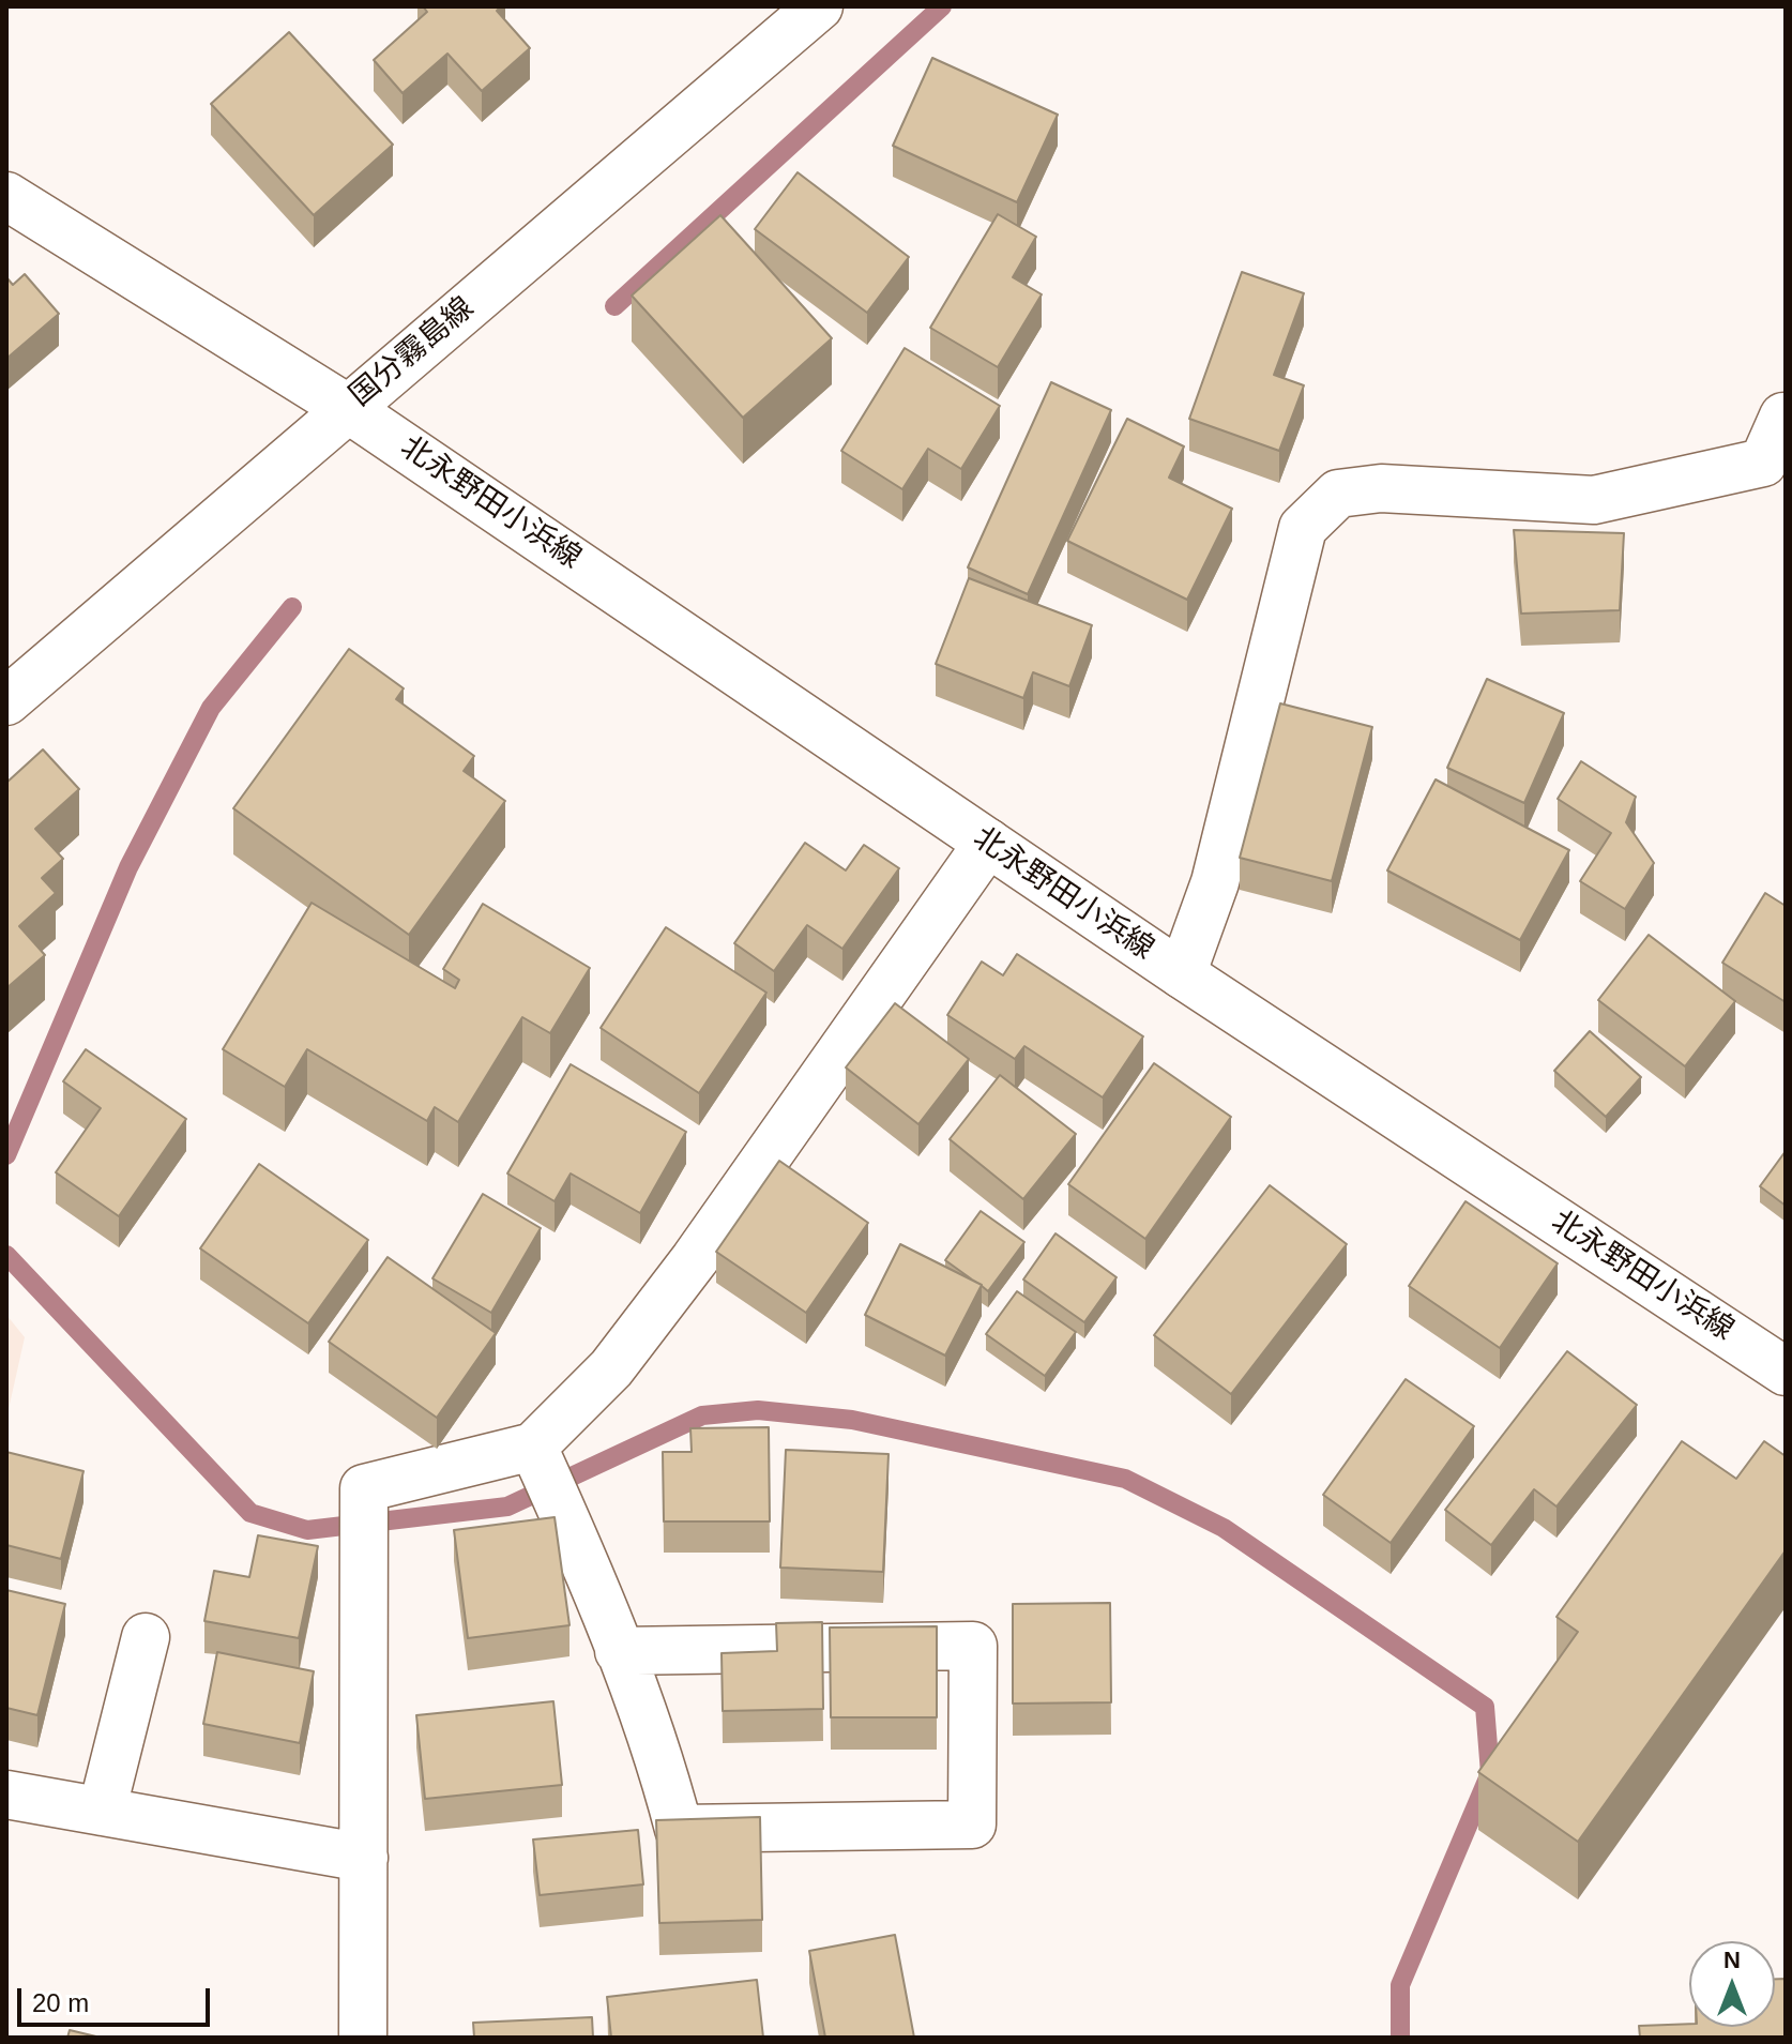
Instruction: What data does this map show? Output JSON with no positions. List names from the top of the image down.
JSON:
{
  "streets": {
    "street": ["国分霧島線", "北永野田小浜線"]
  },
  "crossings": [
    ["国分霧島線", "北永野田小浜線"]
  ],
  "scale_bar": "20 m",
  "north": "top"
}
